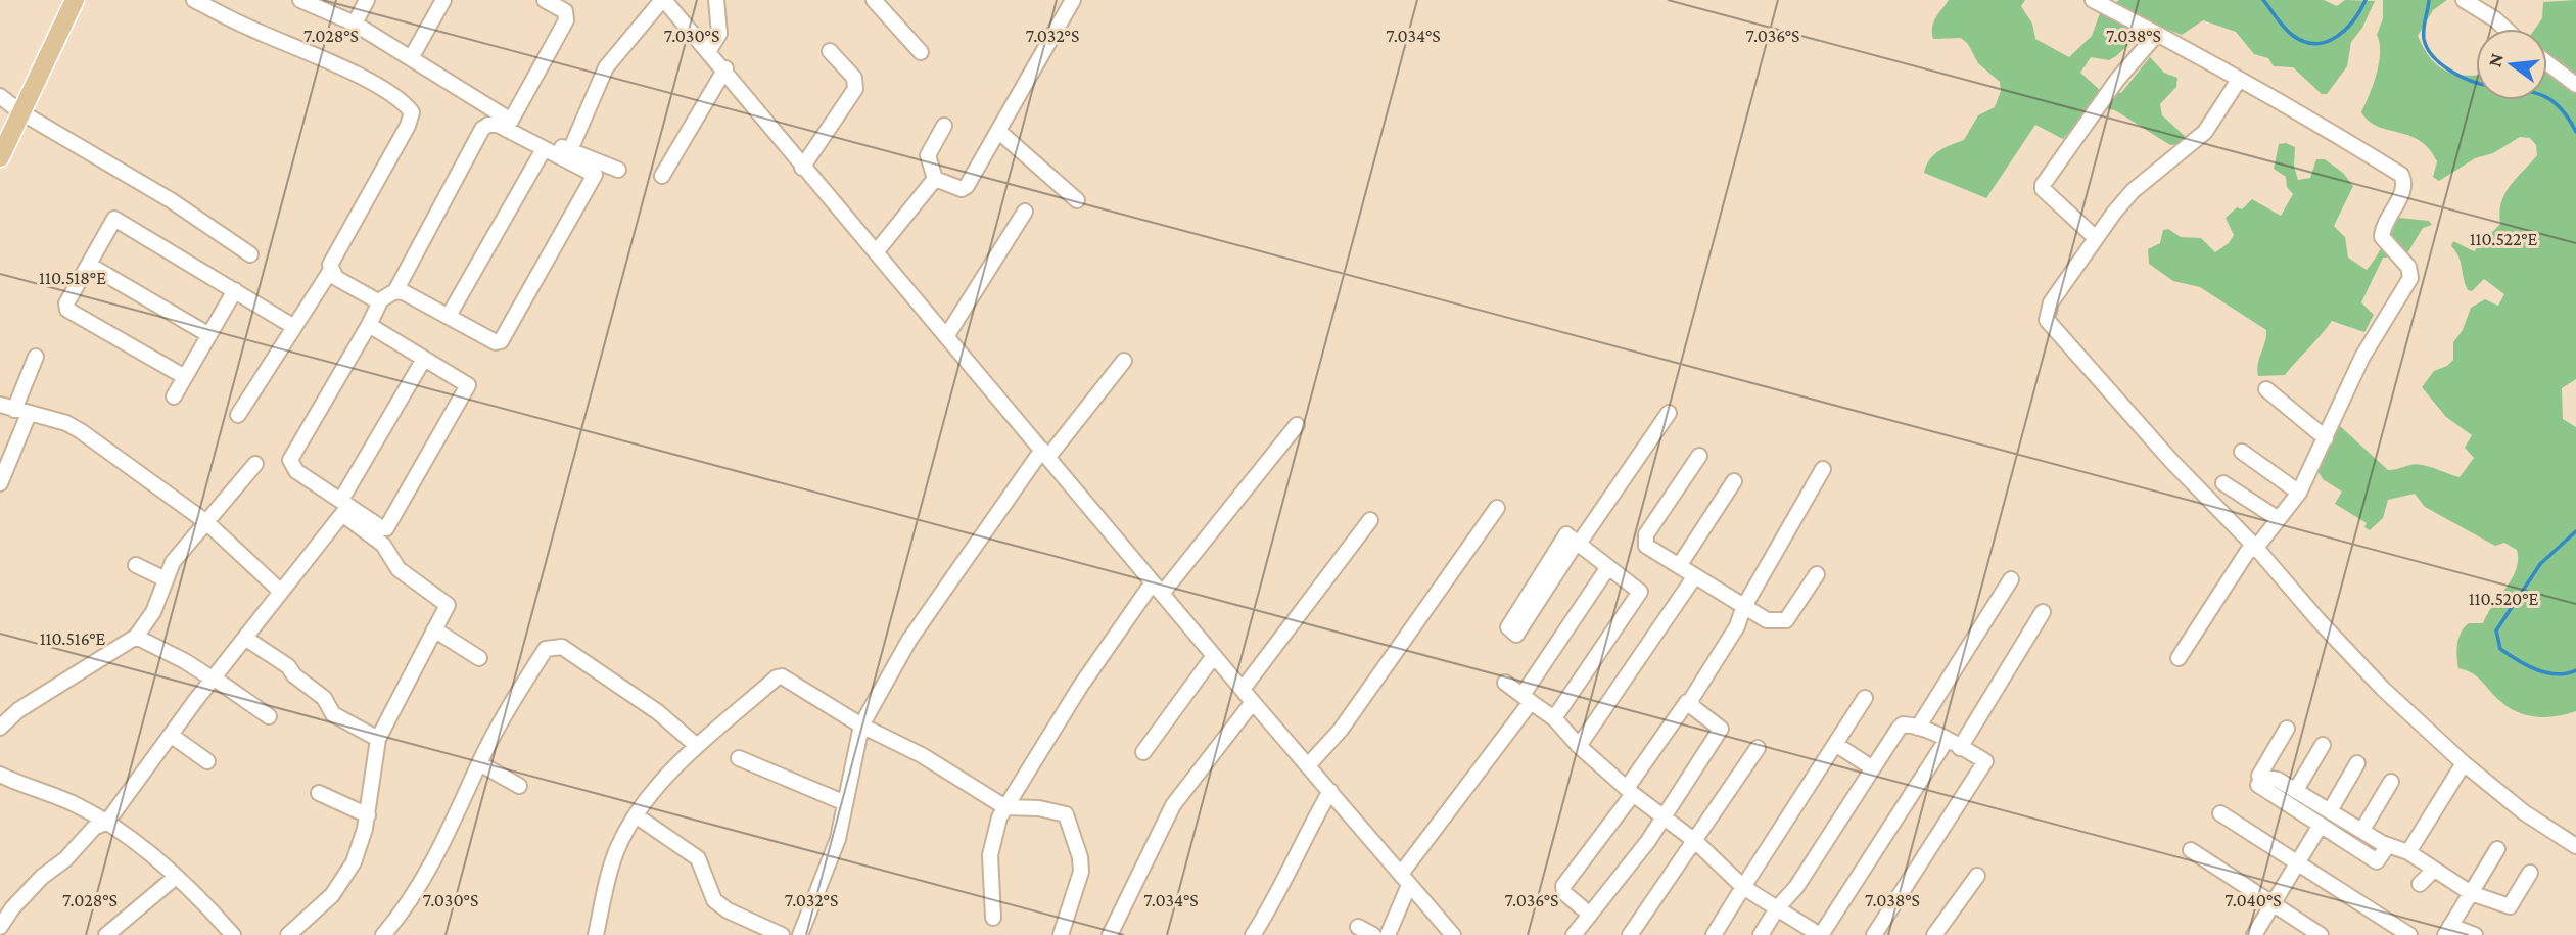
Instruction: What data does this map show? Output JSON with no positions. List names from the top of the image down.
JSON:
{
  "north": "left",
  "coordinates": [
    "7.036°S",
    "7.038°S",
    "7.028°S",
    "7.030°S",
    "7.032°S",
    "7.034°S",
    "110.522°E",
    "110.518°E",
    "110.520°E",
    "110.516°E",
    "7.040°S"
  ]
}
